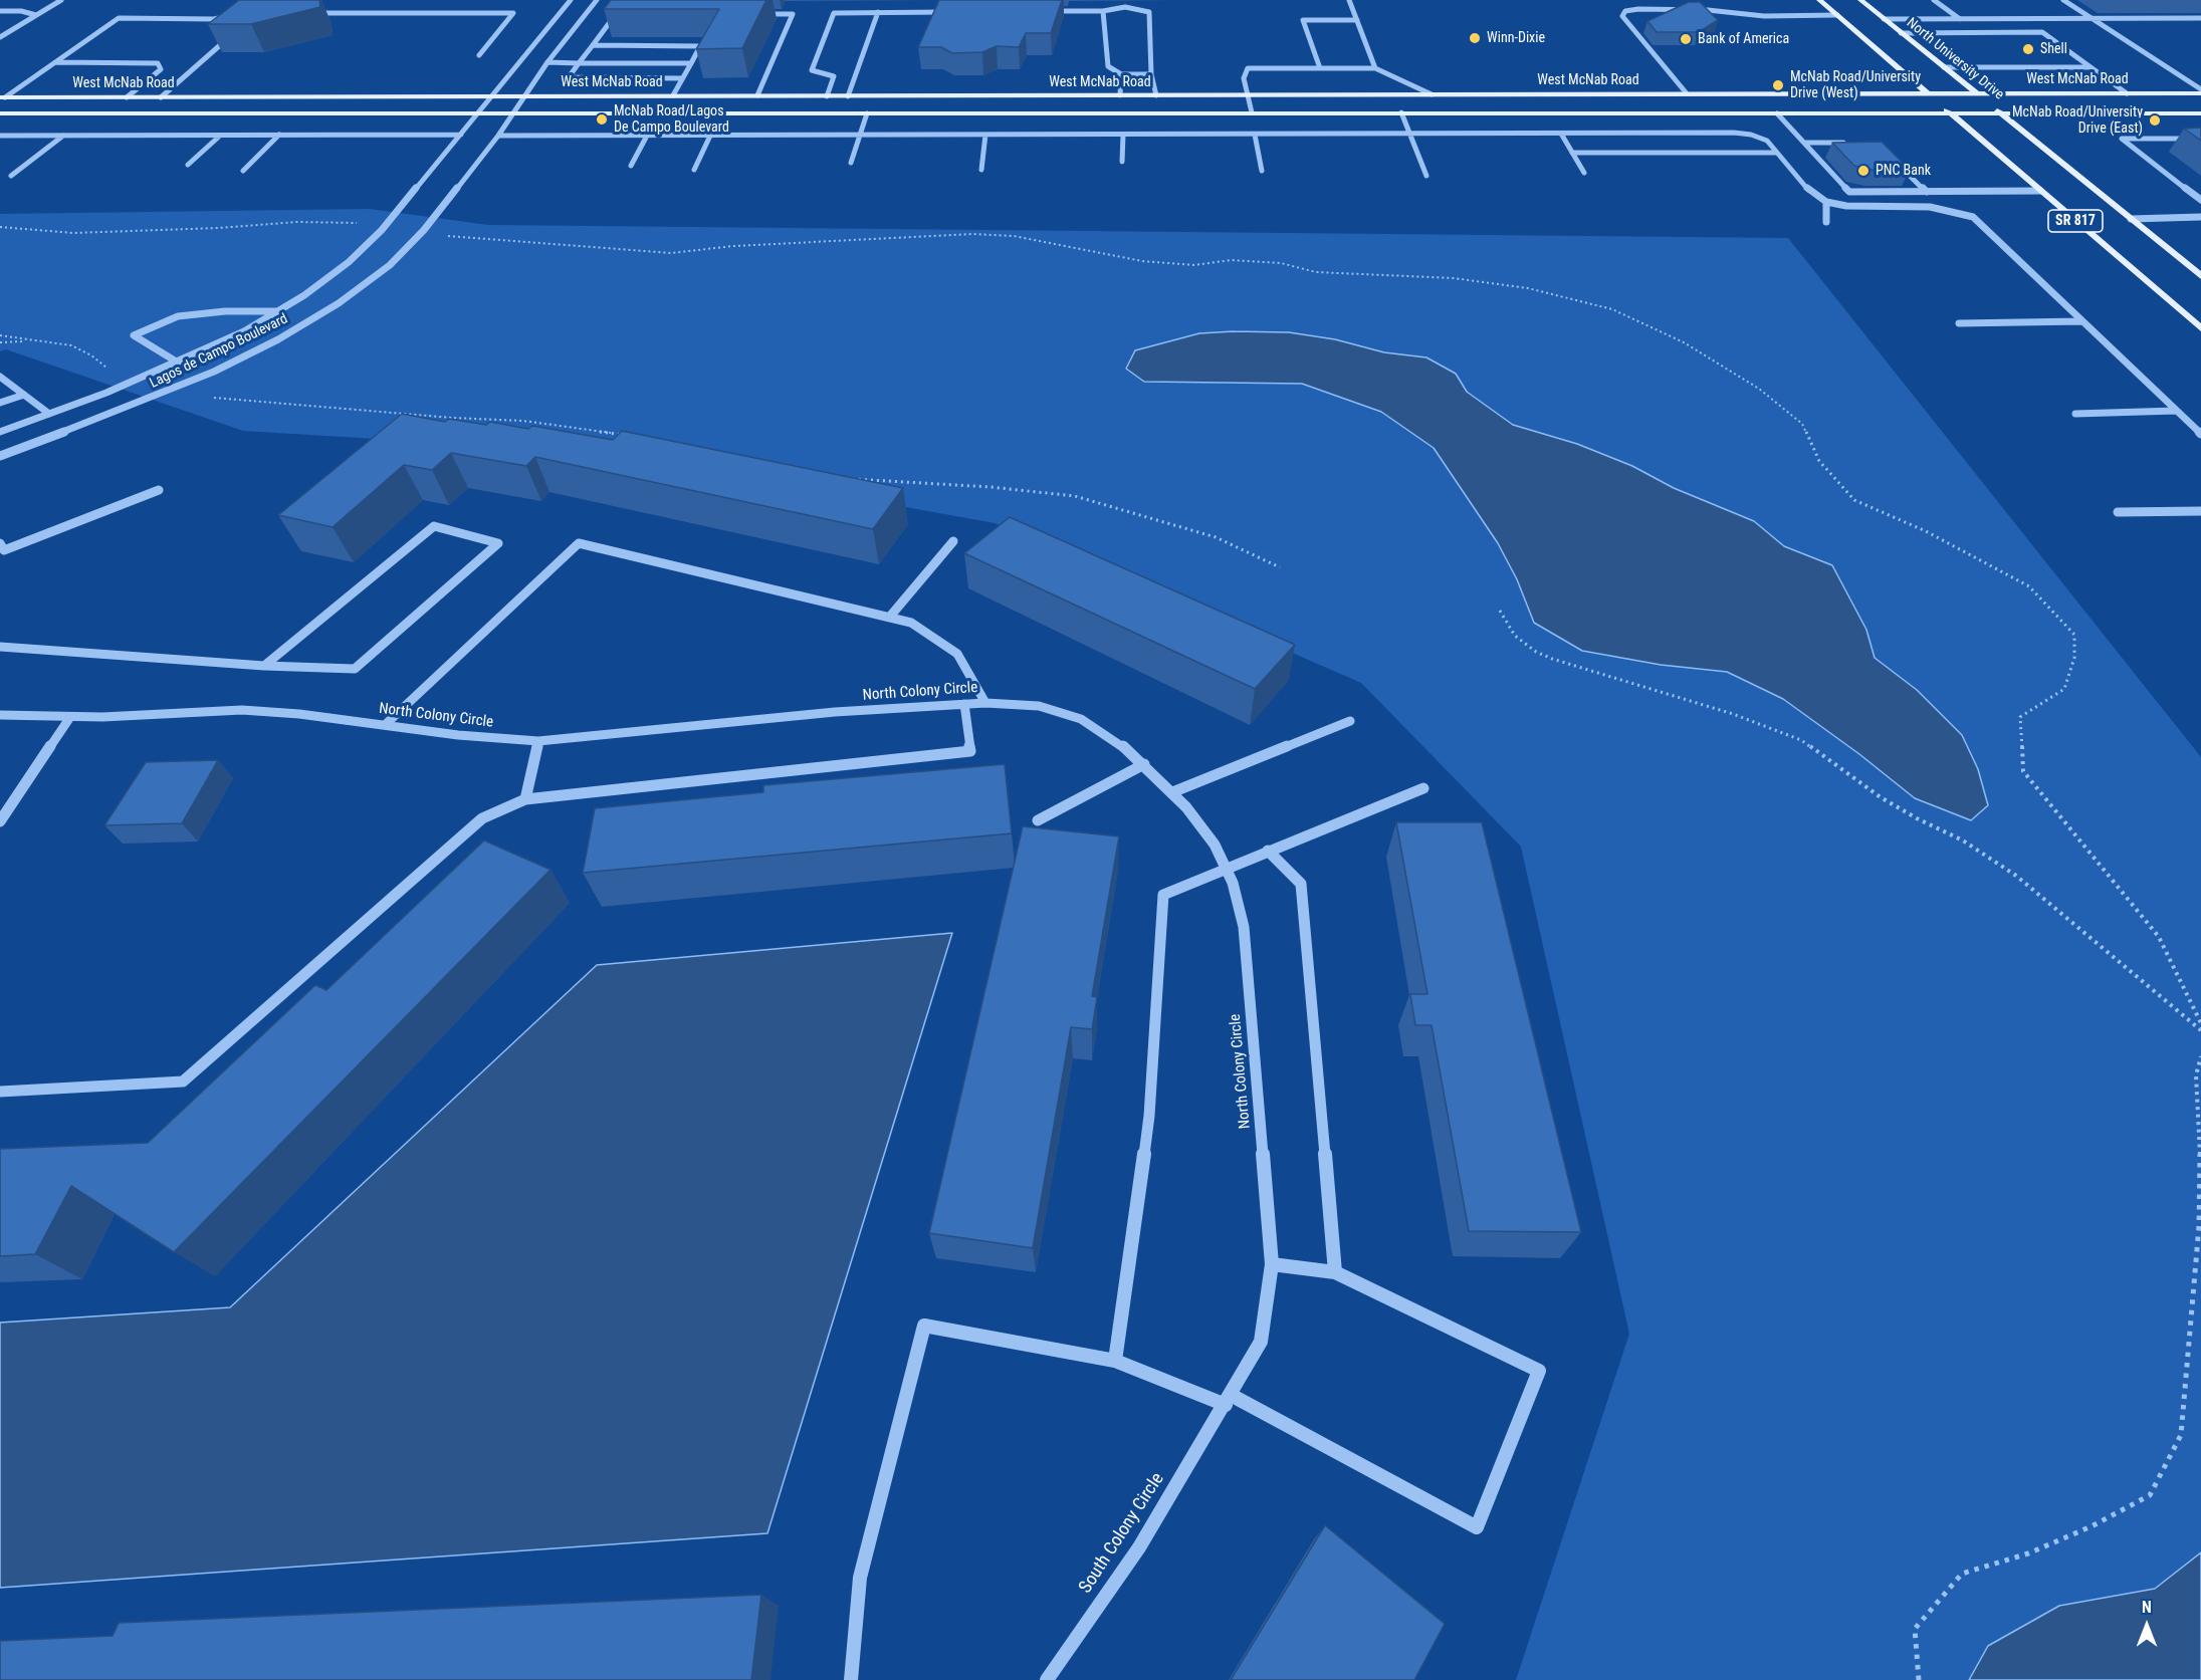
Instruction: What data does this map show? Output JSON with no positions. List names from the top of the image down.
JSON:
{
  "streets": {
    "main road": ["North University Drive", "West McNab Road", "SR 817"],
    "street": ["Lagos de Campo Boulevard", "North Colony Circle", "South Colony Circle"]
  },
  "crossings": [
    ["North University Drive", "West McNab Road"],
    ["West McNab Road", "SR 817"],
    ["West McNab Road", "Lagos de Campo Boulevard"],
    ["North Colony Circle", "South Colony Circle"]
  ],
  "places": [
    "Winn-Dixie",
    "Bank of America",
    "Shell",
    "McNab Road/University Drive (West)",
    "McNab Road/Lagos De Campo Boulevard",
    "McNab Road/University Drive (East)",
    "PNC Bank"
  ],
  "north": "top"
}
